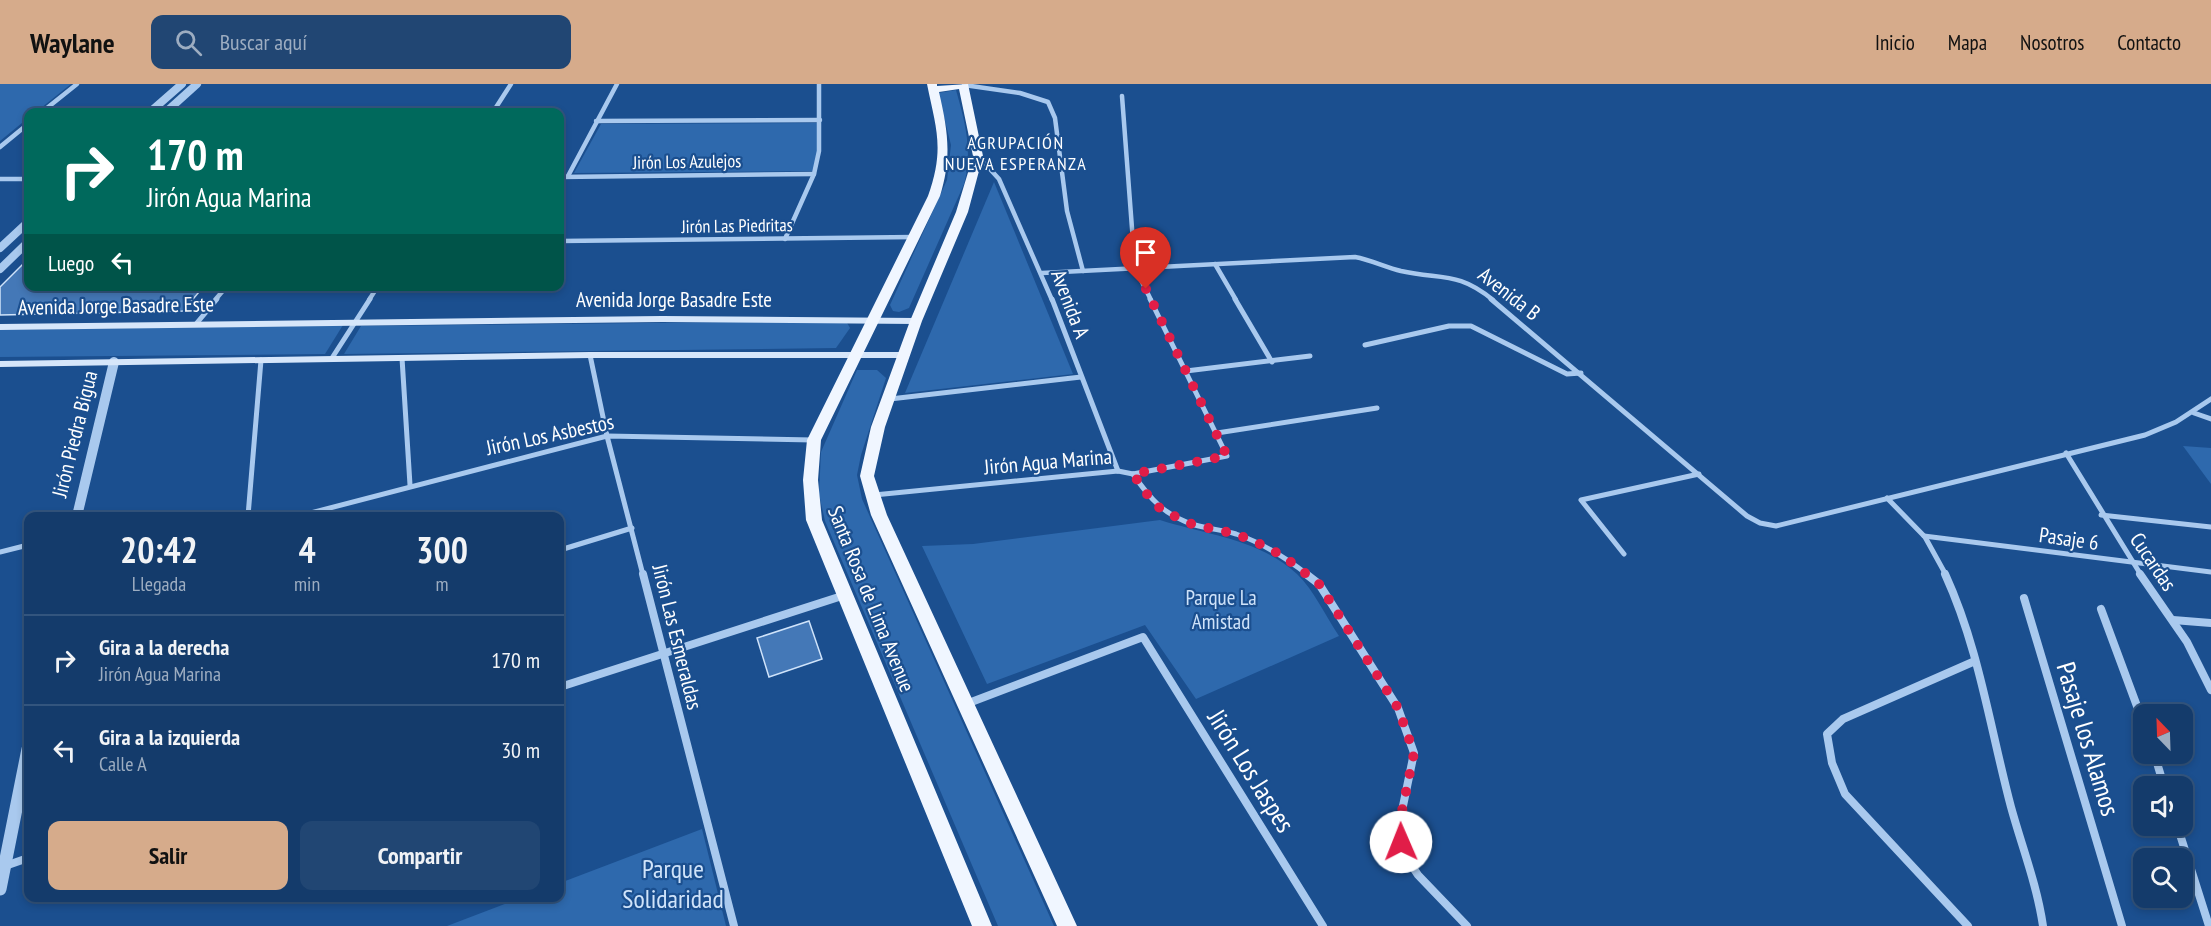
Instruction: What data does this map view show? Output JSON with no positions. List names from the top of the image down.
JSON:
{
  "streets": {
    "main road": ["Avenida Jorge Basadre Este", "Santa Rosa de Lima Avenue"],
    "street": [
      "Jirón Los Azulejos",
      "Jirón Las Piedritas",
      "Avenida B",
      "Avenida A",
      "Jirón Piedra Bigua",
      "Jirón Los Asbestos",
      "Jirón Agua Marina",
      "Pasaje 6",
      "Cucardas",
      "Jirón Las Esmeraldas",
      "Pasaje los Alamos",
      "Jirón Los Jaspes"
    ]
  },
  "crossings": [
    ["Jirón Las Piedritas", "Santa Rosa de Lima Avenue"],
    ["Avenida B", "Avenida A"],
    ["Avenida B", "Cucardas"],
    ["Avenida Jorge Basadre Este", "Santa Rosa de Lima Avenue"],
    ["Avenida A", "Jirón Agua Marina"],
    ["Avenida A", "Santa Rosa de Lima Avenue"],
    ["Jirón Los Asbestos", "Santa Rosa de Lima Avenue"],
    ["Jirón Los Asbestos", "Jirón Las Esmeraldas"],
    ["Jirón Agua Marina", "Santa Rosa de Lima Avenue"],
    ["Pasaje 6", "Cucardas"],
    ["Santa Rosa de Lima Avenue", "Jirón Los Jaspes"]
  ],
  "districts": ["AGRUPACIÓN NUEVA ESPERANZA"],
  "parks": ["Parque La Amistad", "Parque Solidaridad"],
  "north": "top left",
  "page": {
    "header": "Waylane",
    "search": "Buscar aquí",
    "nav": [
      "Inicio",
      "Mapa",
      "Nosotros",
      "Contacto"
    ],
    "turn": ["170 m", "Jirón Agua Marina"],
    "then": "Luego",
    "eta": [
      "20:42",
      "Llegada",
      "4",
      "min",
      "300",
      "m"
    ],
    "list": [
      {
        "name": "Gira a la derecha",
        "note": "Jirón Agua Marina",
        "value": "170 m"
      },
      {
        "name": "Gira a la izquierda",
        "note": "Calle A",
        "value": "30 m"
      }
    ],
    "buttons": ["Salir", "Compartir"]
  }
}
